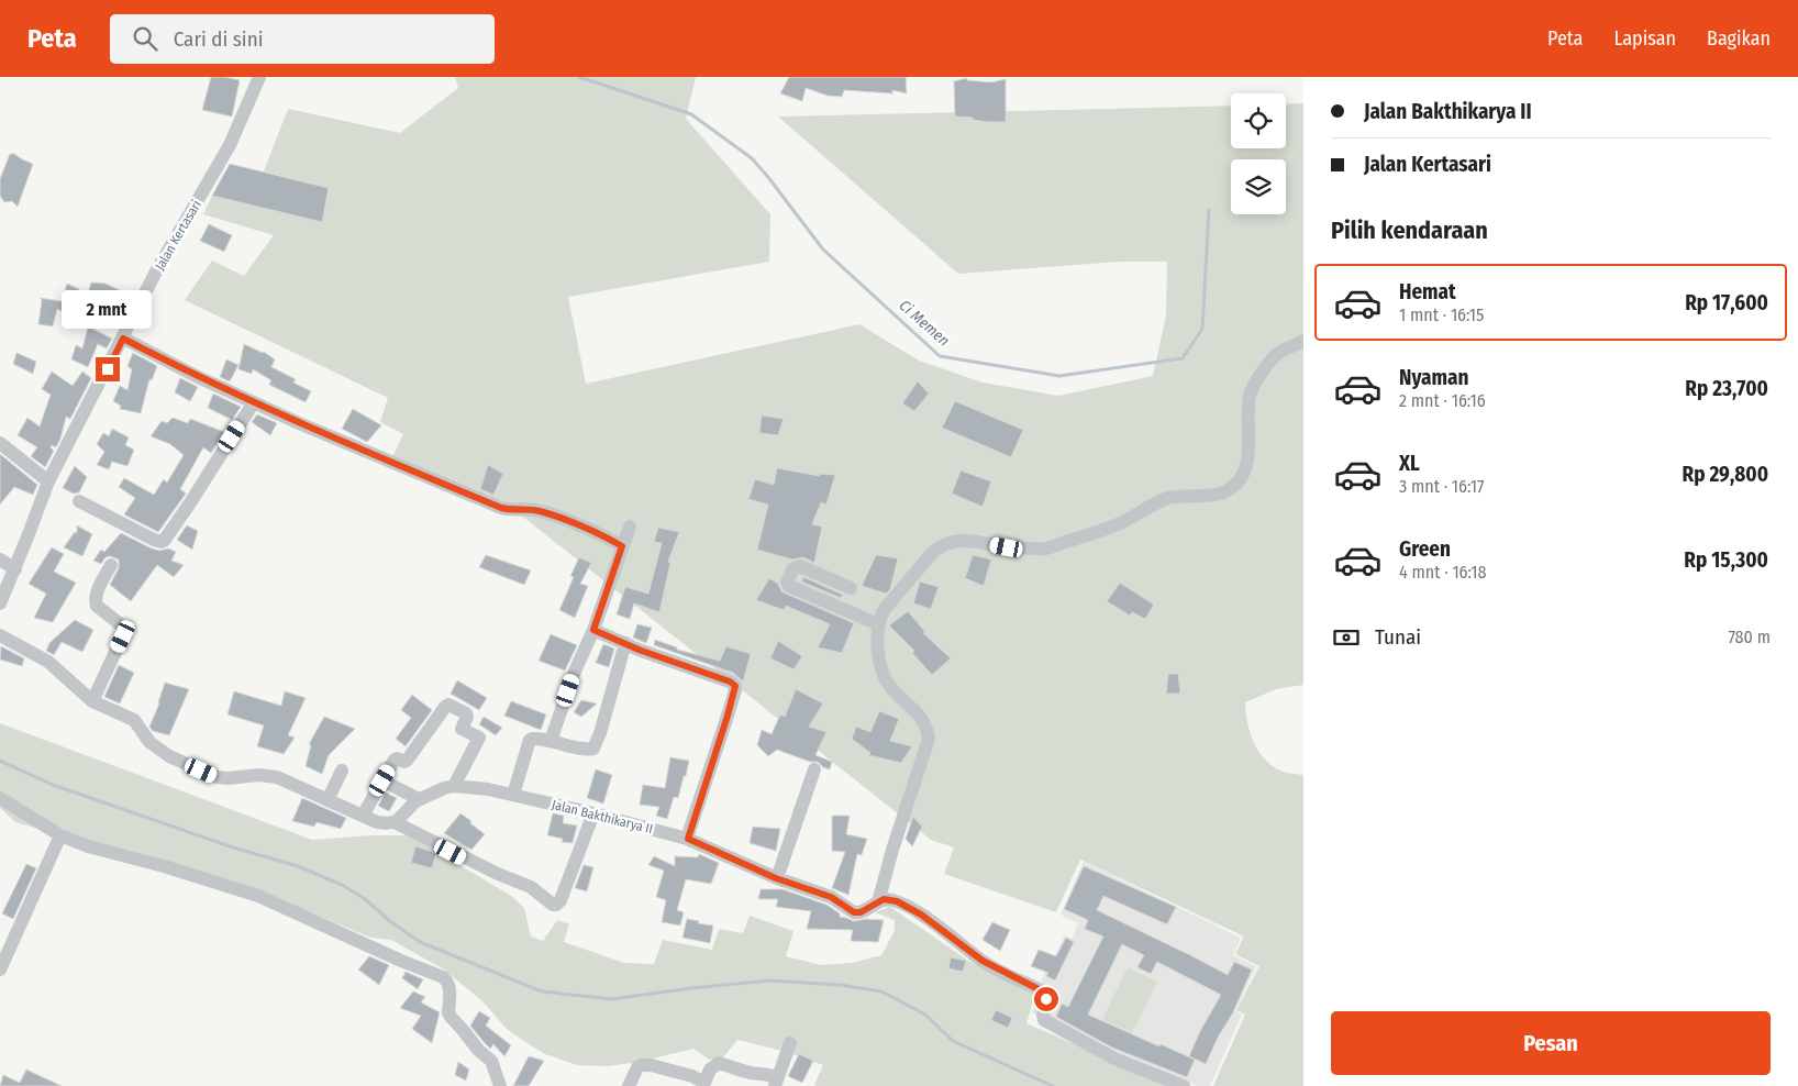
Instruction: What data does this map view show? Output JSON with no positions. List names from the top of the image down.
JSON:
{
  "streets": {
    "street": ["Jalan Kertasari", "Jalan Bakthikarya II"]
  },
  "water": ["Ci Memen"],
  "page": {
    "header": "Peta",
    "search": "Cari di sini",
    "nav": ["Peta", "Lapisan", "Bagikan"],
    "banner": ["Jalan Bakthikarya II", "Jalan Kertasari"],
    "heading": "Pilih kendaraan",
    "list": [
      {
        "name": "Hemat",
        "note": "1 mnt · 16:15",
        "value": "Rp 17,600"
      },
      {
        "name": "Nyaman",
        "note": "2 mnt · 16:16",
        "value": "Rp 23,700"
      },
      {
        "name": "XL",
        "note": "3 mnt · 16:17",
        "value": "Rp 29,800"
      },
      {
        "name": "Green",
        "note": "4 mnt · 16:18",
        "value": "Rp 15,300"
      }
    ],
    "bubble": "2 mnt",
    "pay": ["Tunai", "780 m"],
    "buttons": "Pesan"
  }
}
